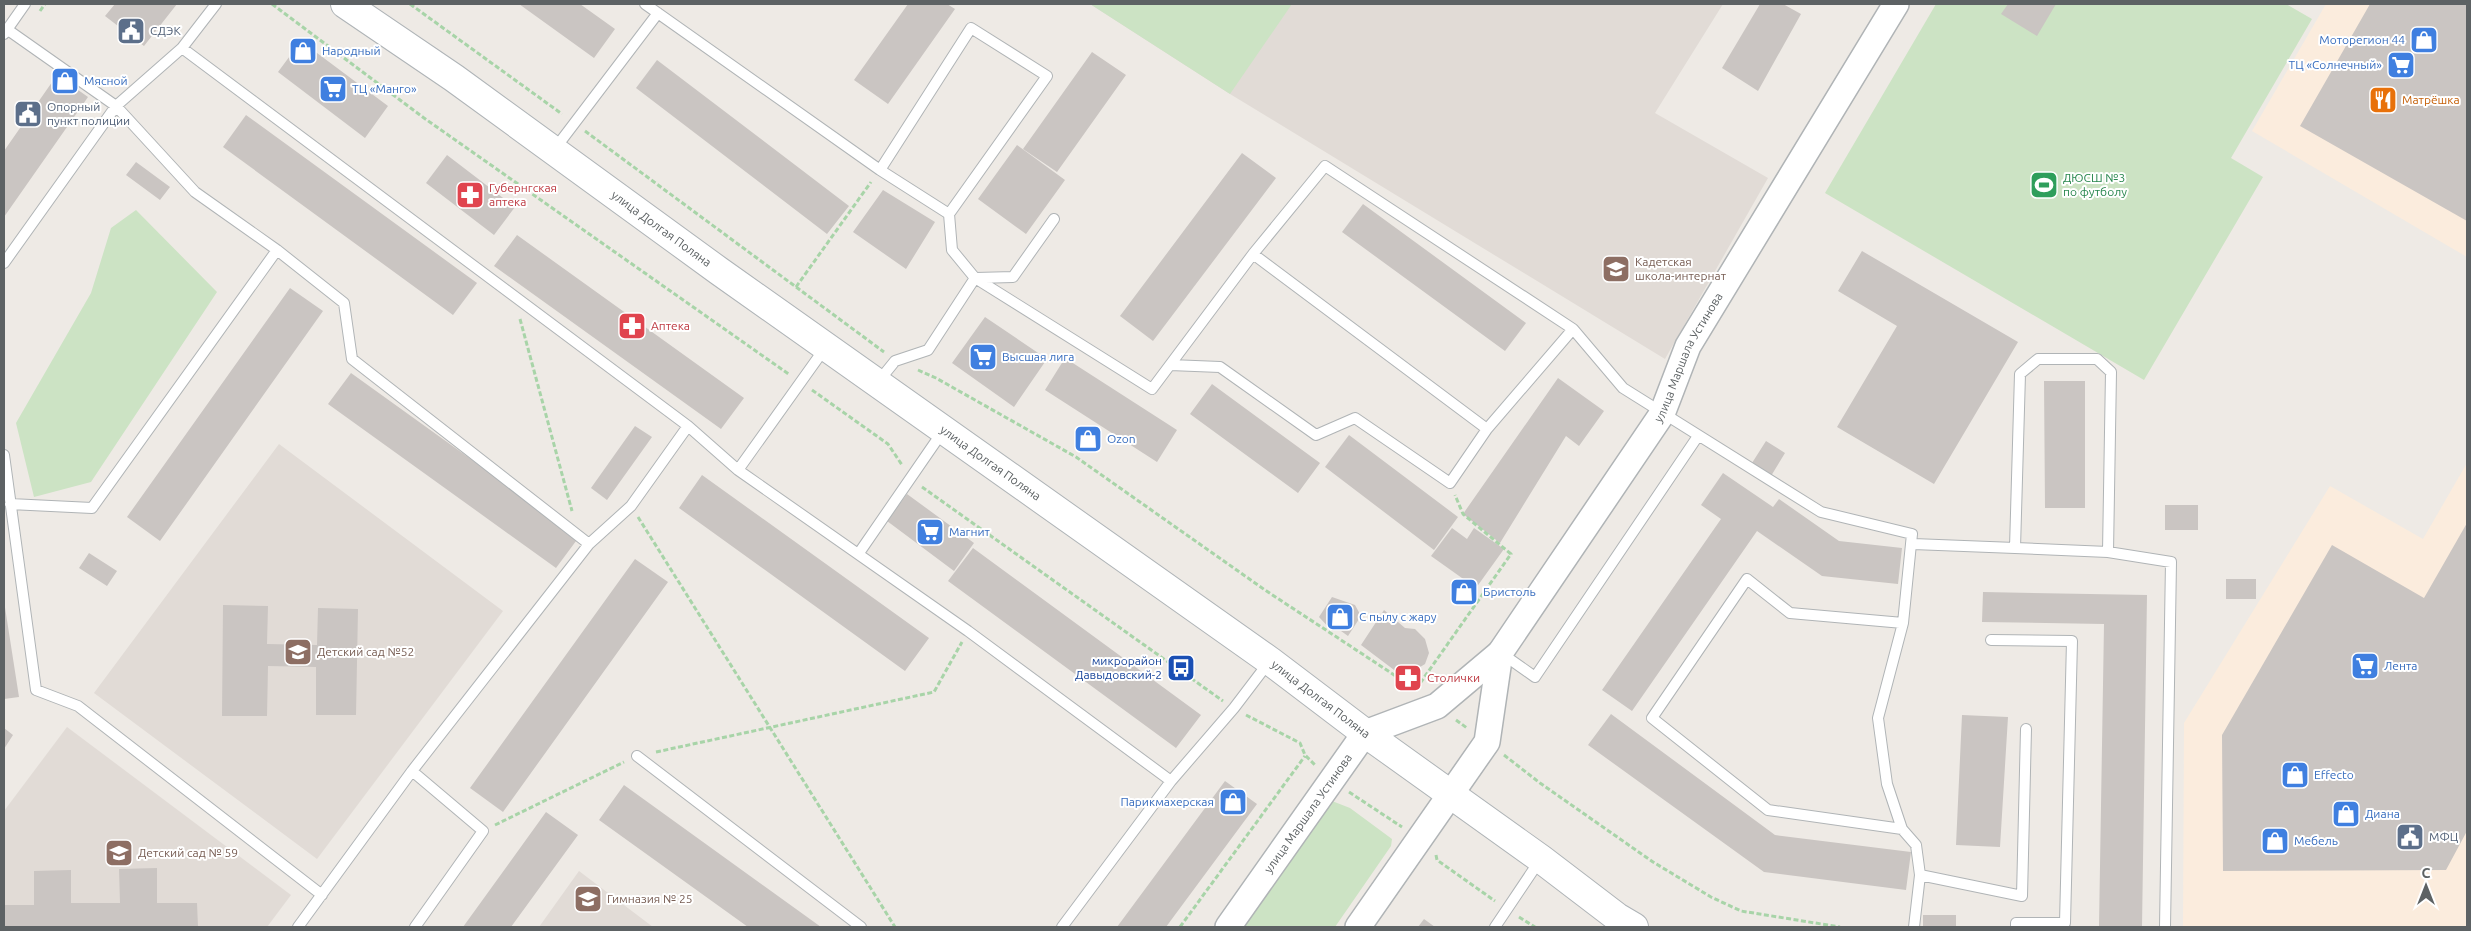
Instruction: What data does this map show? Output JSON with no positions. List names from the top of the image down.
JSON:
{
  "streets": {
    "main road": ["улица Долгая Поляна"],
    "street": ["улица Маршала Устинова"]
  },
  "crossings": [
    ["улица Долгая Поляна", "улица Маршала Устинова"]
  ],
  "places": {
    "public building": ["СДЭК", "Опорный пункт полиции", "МФЦ"],
    "shop": [
      "Моторегион 44",
      "Народный",
      "Мясной",
      "Ozon",
      "Бристоль",
      "C пылу с жару",
      "Effecto",
      "Парикмахерская",
      "Диана",
      "Мебель"
    ],
    "supermarket": [
      "ТЦ «Солнечный»",
      "ТЦ «Манго»",
      "Высшая лига",
      "Магнит",
      "Лента"
    ],
    "restaurant": ["Матрёшка"],
    "sports": ["ДЮСШ №3 по футболу"],
    "pharmacy": ["Губернгская аптека", "Аптека", "Столички"],
    "school or university": [
      "Кадетская школа-интернат",
      "Детский сад №52",
      "Детский сад № 59",
      "Гимназия № 25"
    ],
    "bus stop": ["микрорайон Давыдовский-2"]
  },
  "north": "top"
}
